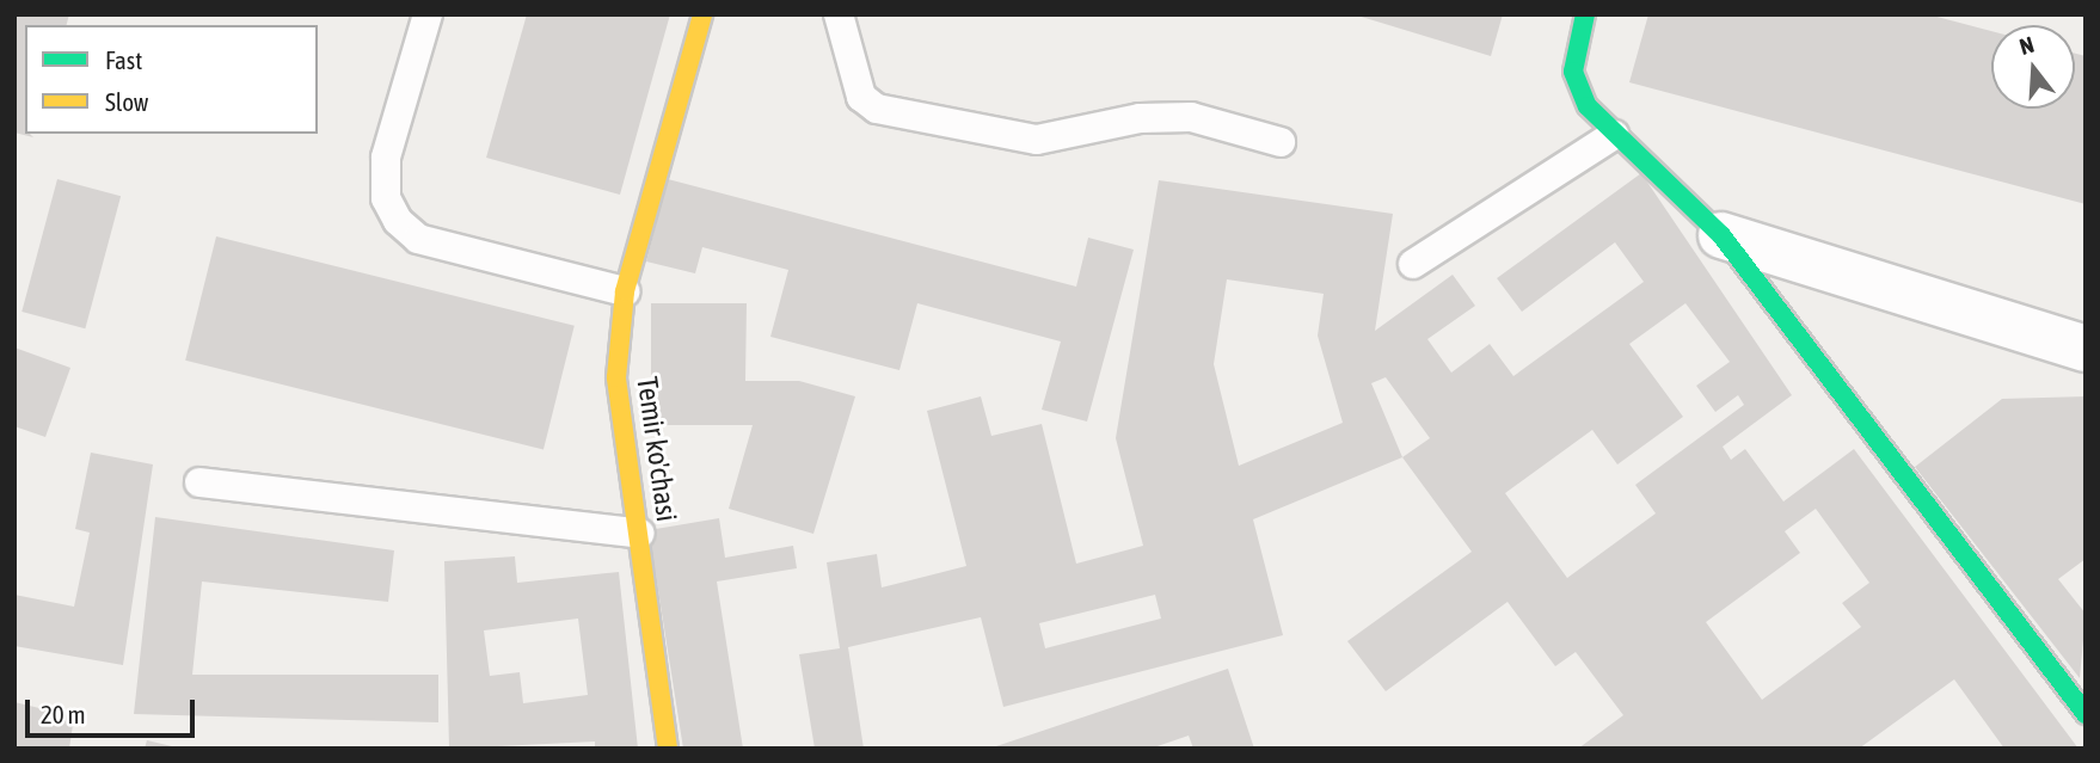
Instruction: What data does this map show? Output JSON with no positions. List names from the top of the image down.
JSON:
{
  "streets": {
    "street": ["Temir ko'chasi"]
  },
  "legend": ["Fast", "Slow"],
  "scale_bar": "20 m",
  "north": "top"
}
